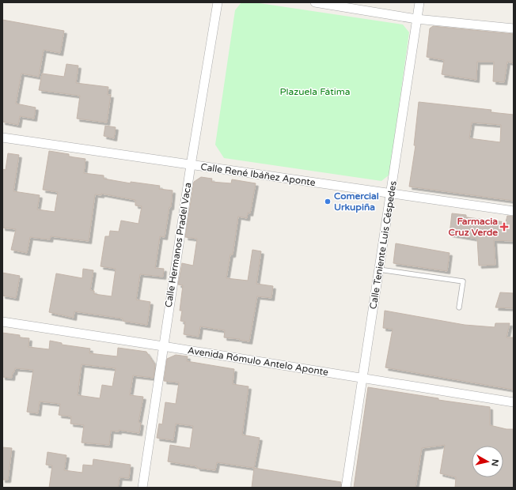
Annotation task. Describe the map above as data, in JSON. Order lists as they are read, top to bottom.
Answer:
{
  "streets": {
    "street": [
      "Calle René Ibáñez Aponte",
      "Calle Hermanos Pradel Vaca",
      "Calle Teniente Luis Céspedes",
      "Avenida Rómulo Antelo Aponte"
    ]
  },
  "crossings": [
    ["Calle René Ibáñez Aponte", "Calle Hermanos Pradel Vaca"],
    ["Calle René Ibáñez Aponte", "Calle Teniente Luis Céspedes"],
    ["Calle Hermanos Pradel Vaca", "Avenida Rómulo Antelo Aponte"],
    ["Calle Teniente Luis Céspedes", "Avenida Rómulo Antelo Aponte"]
  ],
  "parks": ["Plazuela Fátima"],
  "places": {
    "other": ["Comercial Urkupiña"],
    "health": ["Farmacia Cruz Verde"]
  },
  "north": "right"
}
